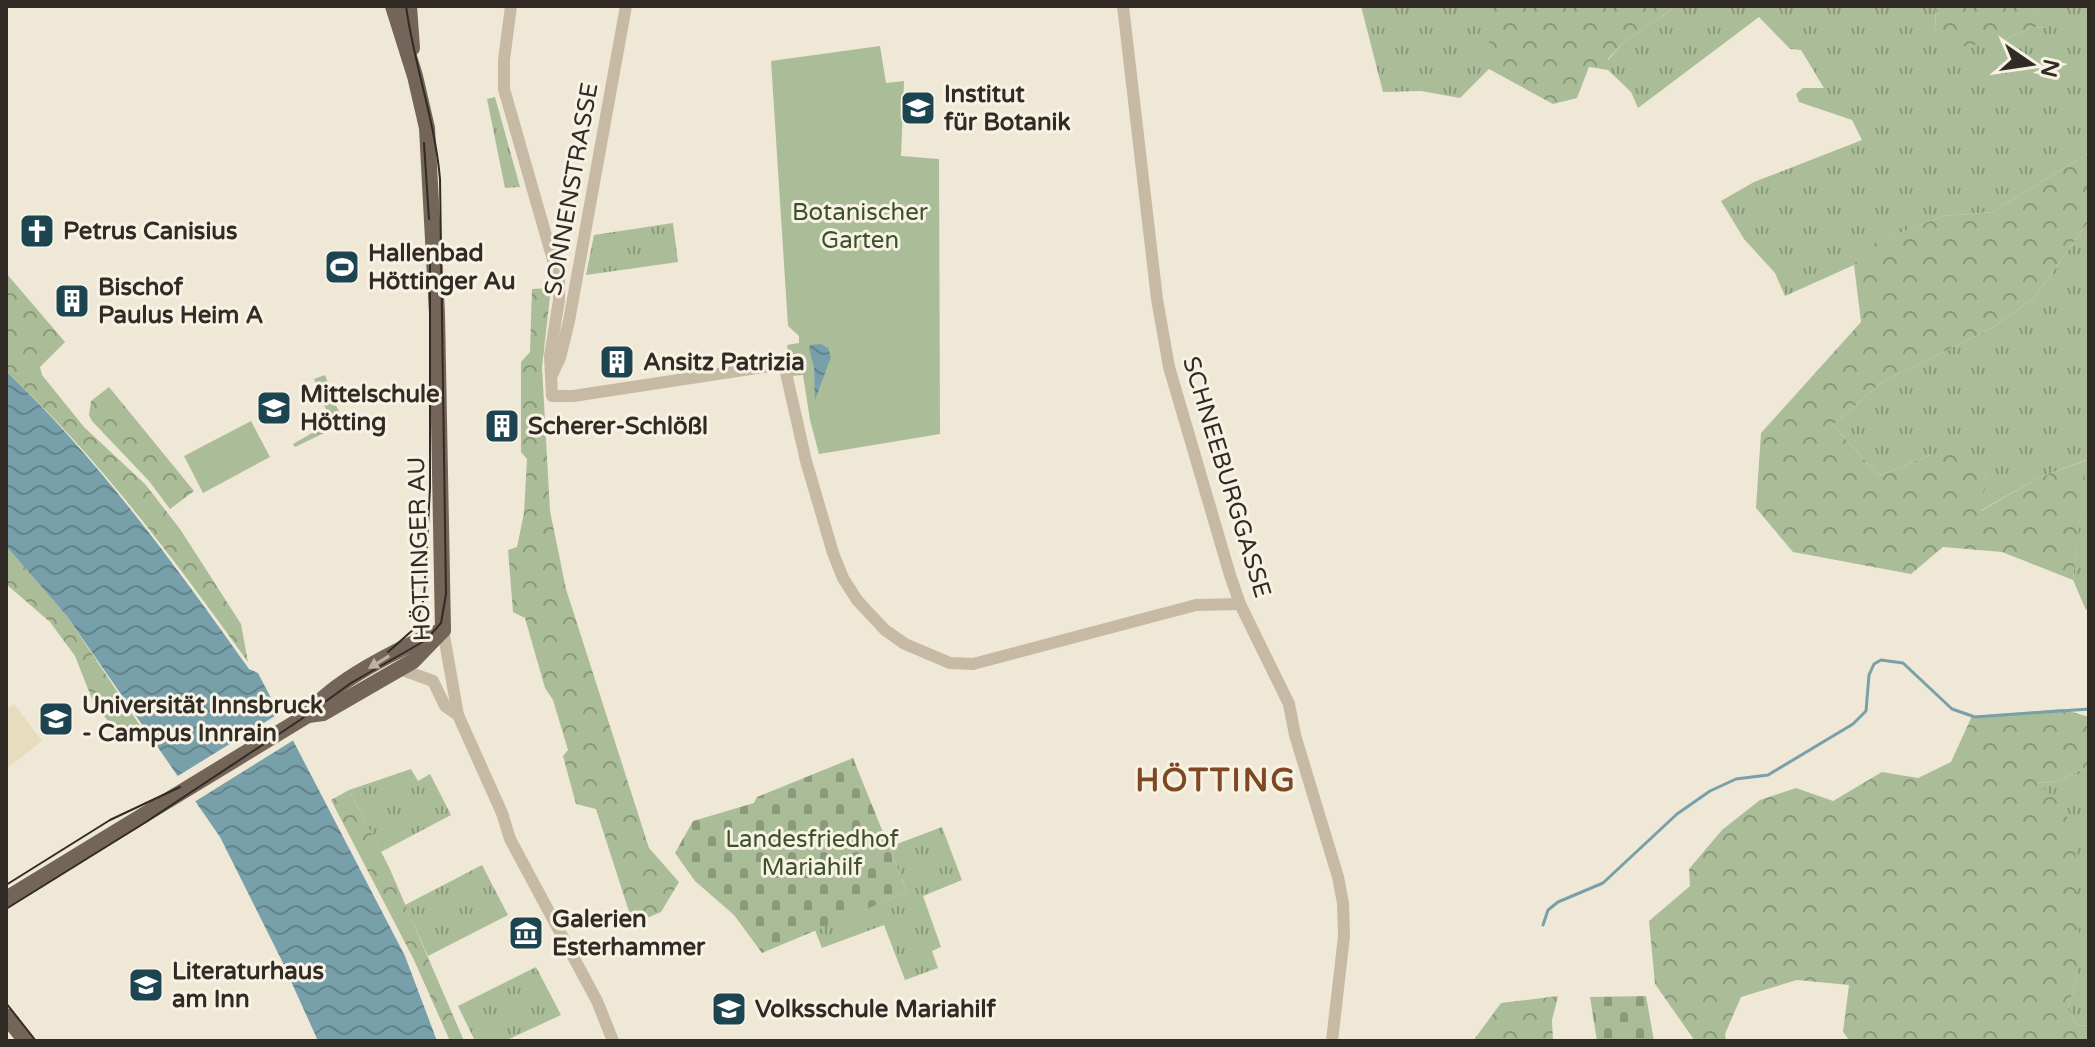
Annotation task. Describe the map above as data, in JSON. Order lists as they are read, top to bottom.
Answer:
{
  "streets": {
    "main road": ["HÖTTINGER AU"],
    "street": ["SONNENSTRASSE", "SCHNEEBURGGASSE"]
  },
  "districts": ["HÖTTING"],
  "parks": ["Botanischer Garten", "Landesfriedhof Mariahilf"],
  "places": {
    "school or university": [
      "Institut für Botanik",
      "Mittelschule Hötting",
      "Universität Innsbruck - Campus Innrain",
      "Literaturhaus am Inn",
      "Volksschule Mariahilf"
    ],
    "church": ["Petrus Canisius"],
    "sports": ["Hallenbad Höttinger Au"],
    "building": ["Bischof Paulus Heim A", "Ansitz Patrizia", "Scherer-Schlößl"],
    "museum": ["Galerien Esterhammer"]
  },
  "north": "right"
}
